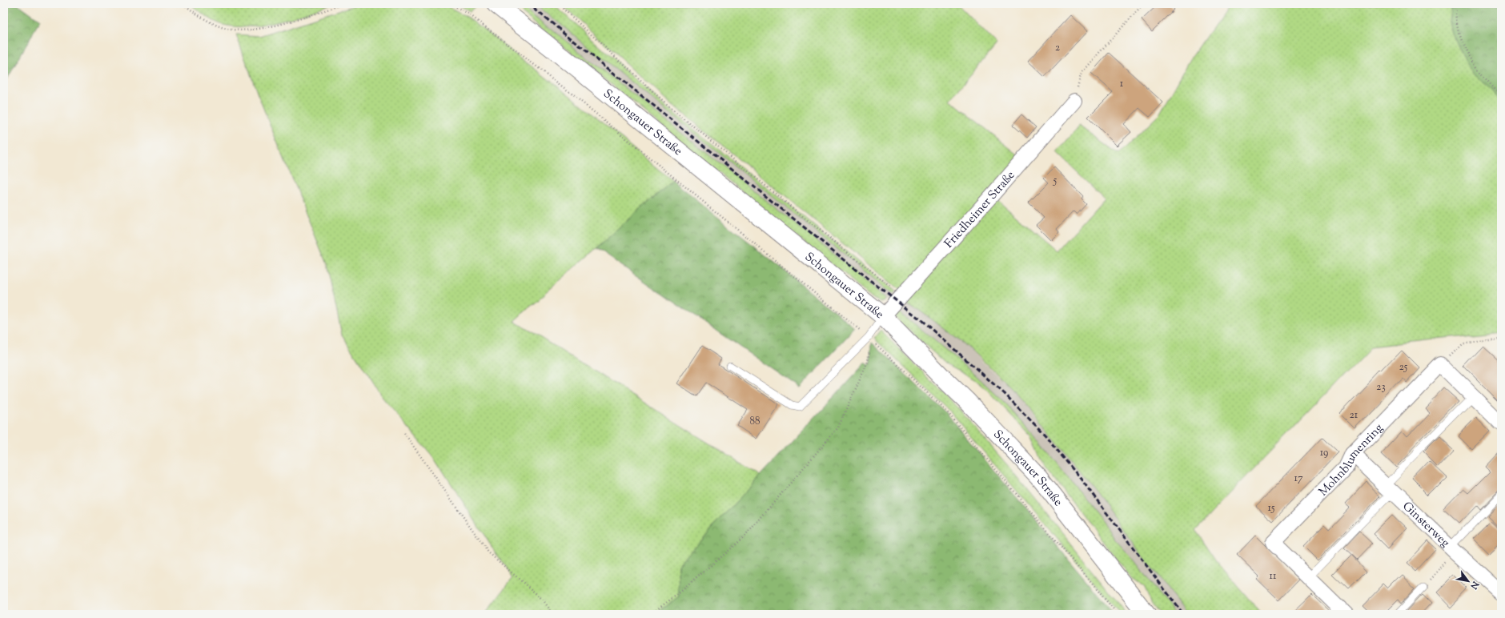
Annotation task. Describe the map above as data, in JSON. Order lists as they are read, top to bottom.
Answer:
{
  "streets": {
    "main road": ["Schongauer Straße"],
    "street": ["Friedheimer Straße", "Mohnblumenring", "Ginsterweg"]
  },
  "crossings": [
    ["Schongauer Straße", "Friedheimer Straße"],
    ["Mohnblumenring", "Ginsterweg"]
  ],
  "house_numbers": [
    "2",
    "1",
    "5",
    "25",
    "23",
    "21",
    "88",
    "19",
    "17",
    "15",
    "11"
  ],
  "north": "bottom right"
}
